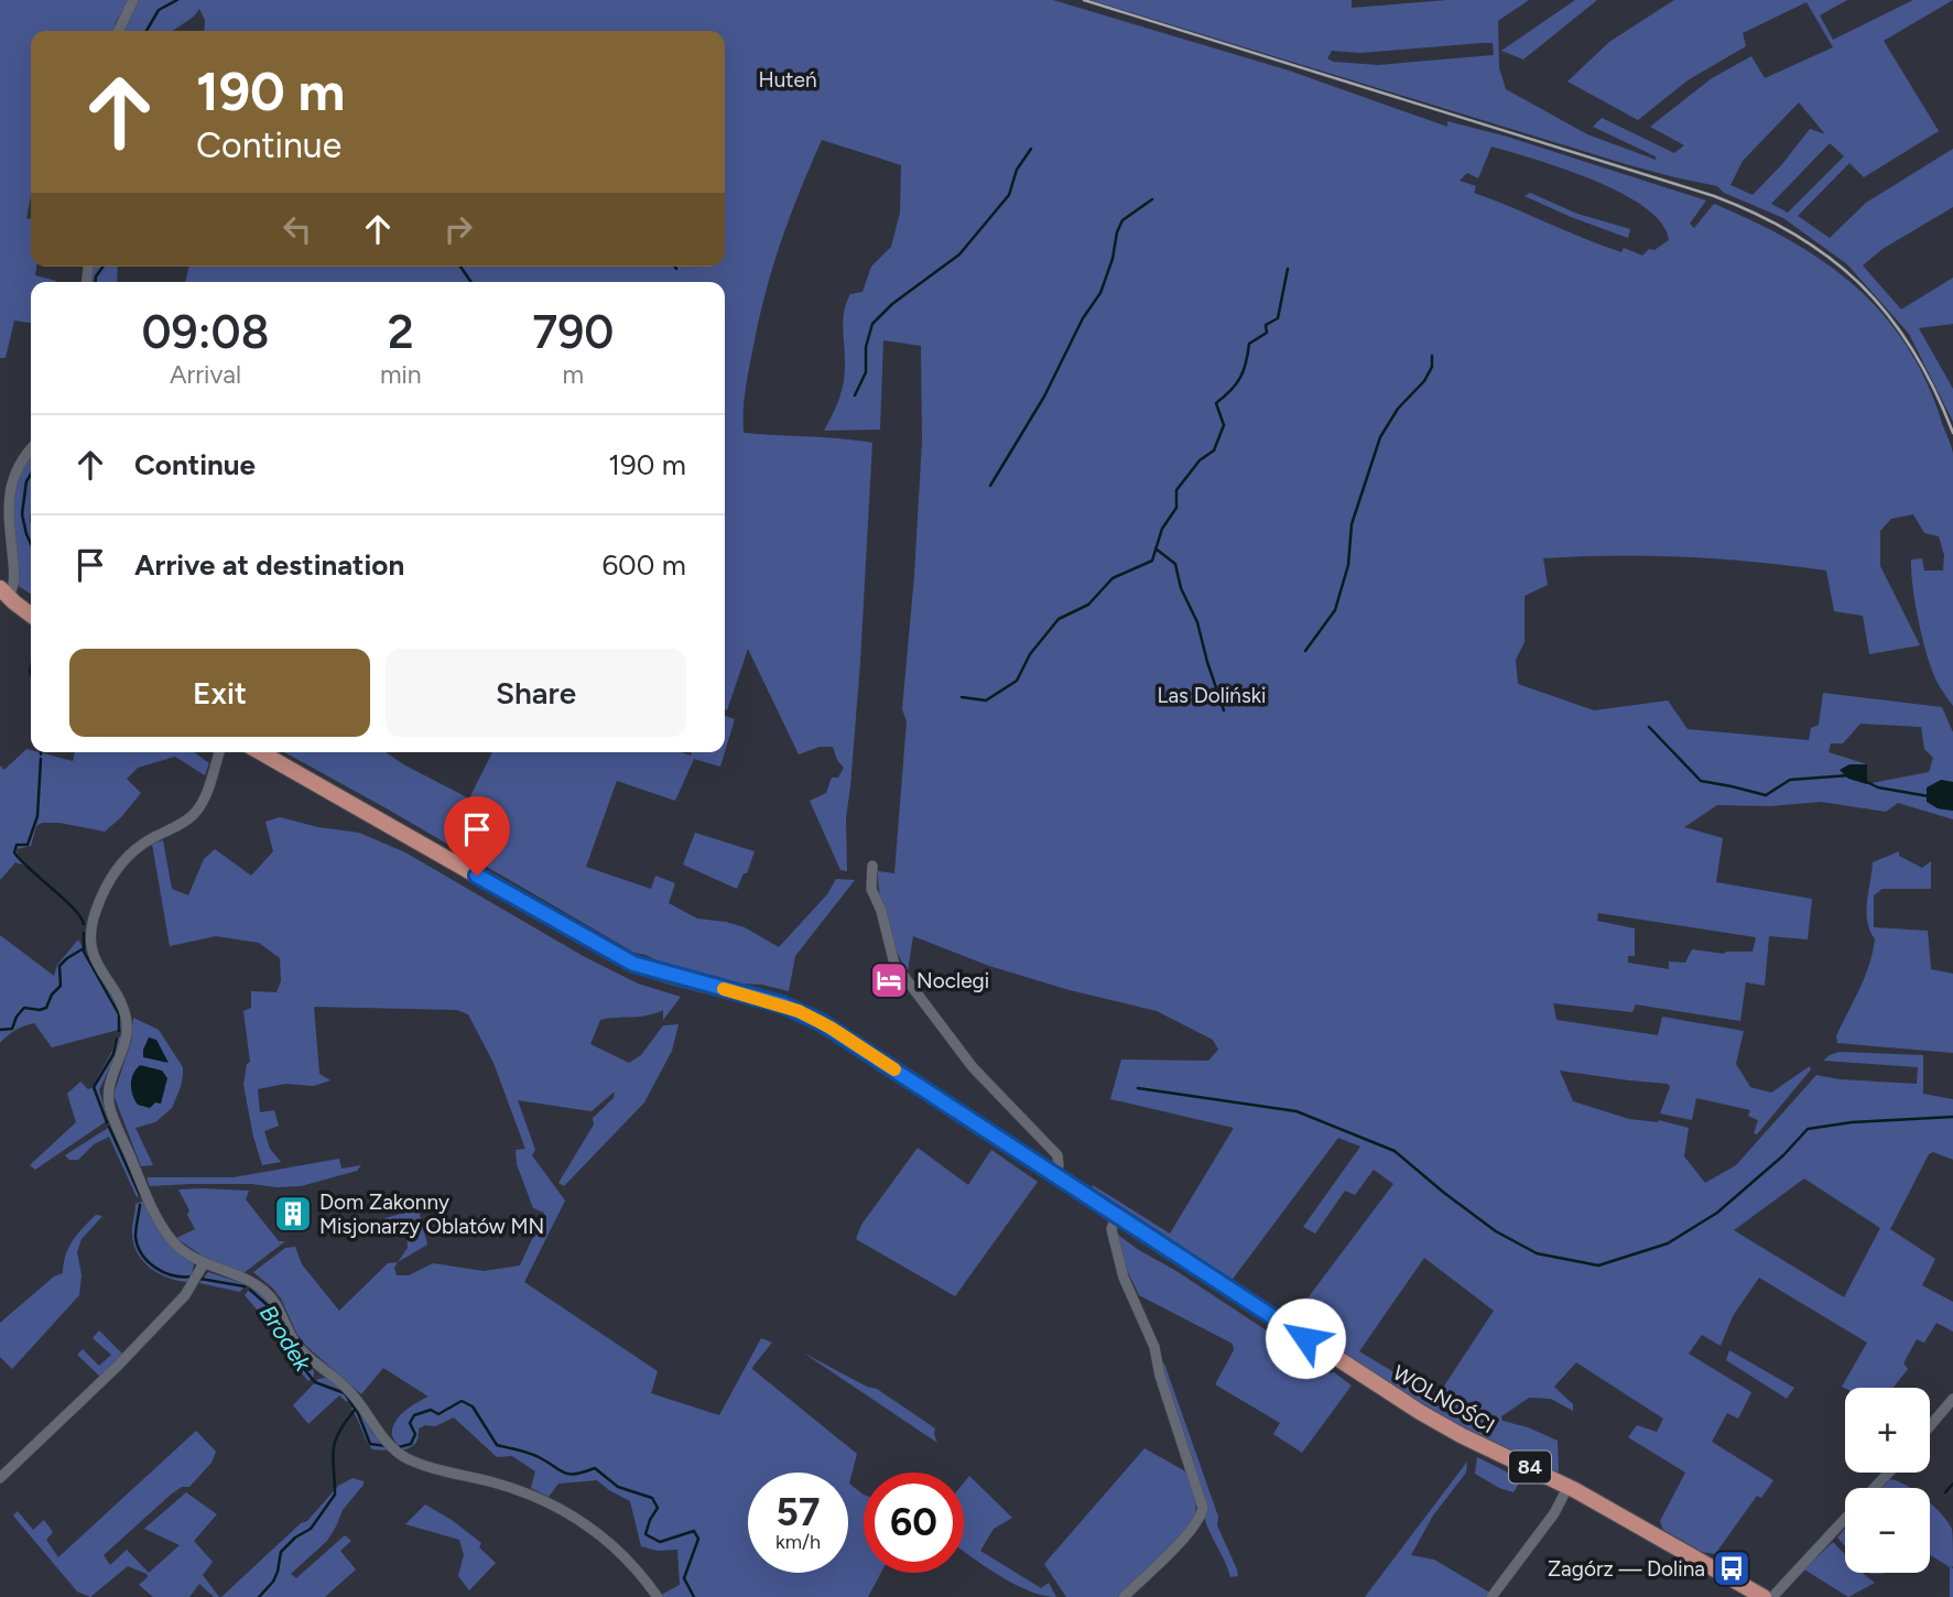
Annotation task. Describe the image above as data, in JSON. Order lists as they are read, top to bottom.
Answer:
{
  "streets": {
    "main road": ["WOLNOŚCI", "84"]
  },
  "crossings": [
    ["WOLNOŚCI", "84"]
  ],
  "water": ["Brodek"],
  "parks": ["Huteń", "Las Doliński"],
  "places": {
    "hotel": ["Noclegi"],
    "building": ["Dom Zakonny Misjonarzy Oblatów MN"],
    "bus stop": ["Zagórz — Dolina"]
  },
  "page": {
    "turn": ["190 m", "Continue"],
    "eta": [
      "09:08",
      "Arrival",
      "2",
      "min",
      "790",
      "m"
    ],
    "list": [
      {
        "name": "Continue",
        "value": "190 m"
      },
      {
        "name": "Arrive at destination",
        "value": "600 m"
      }
    ],
    "buttons": ["Exit", "Share"],
    "map_buttons": ["+", "−"],
    "speed": "57 km/h",
    "limit": "60"
  }
}
